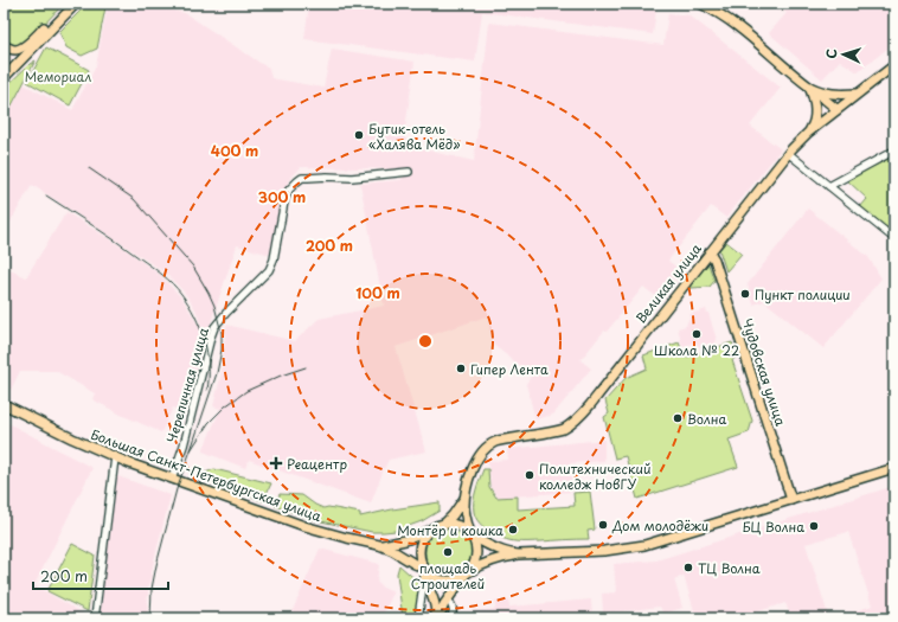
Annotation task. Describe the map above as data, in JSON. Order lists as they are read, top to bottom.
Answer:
{
  "streets": {
    "main road": ["Великая улица", "Чудовская улица", "Большая Санкт-Петербургская улица"],
    "street": ["Черепичная улица"]
  },
  "crossings": [
    ["Великая улица", "Чудовская улица"],
    ["Черепичная улица", "Большая Санкт-Петербургская улица"]
  ],
  "parks": ["Мемориал"],
  "places": {
    "other": [
      "Бутик-отель «Халява Мёд»",
      "Пункт полиции",
      "Школа № 22",
      "Гипер Лента",
      "Волна",
      "Политехнический колледж НовГУ",
      "Дом молодёжи",
      "БЦ Волна",
      "Монтёр и кошка",
      "площадь Строителей",
      "ТЦ Волна"
    ],
    "health": ["Реацентр"]
  },
  "scale_bar": "200 m",
  "north": "left",
  "rings": [
    "400 m",
    "300 m",
    "200 m",
    "100 m"
  ]
}
